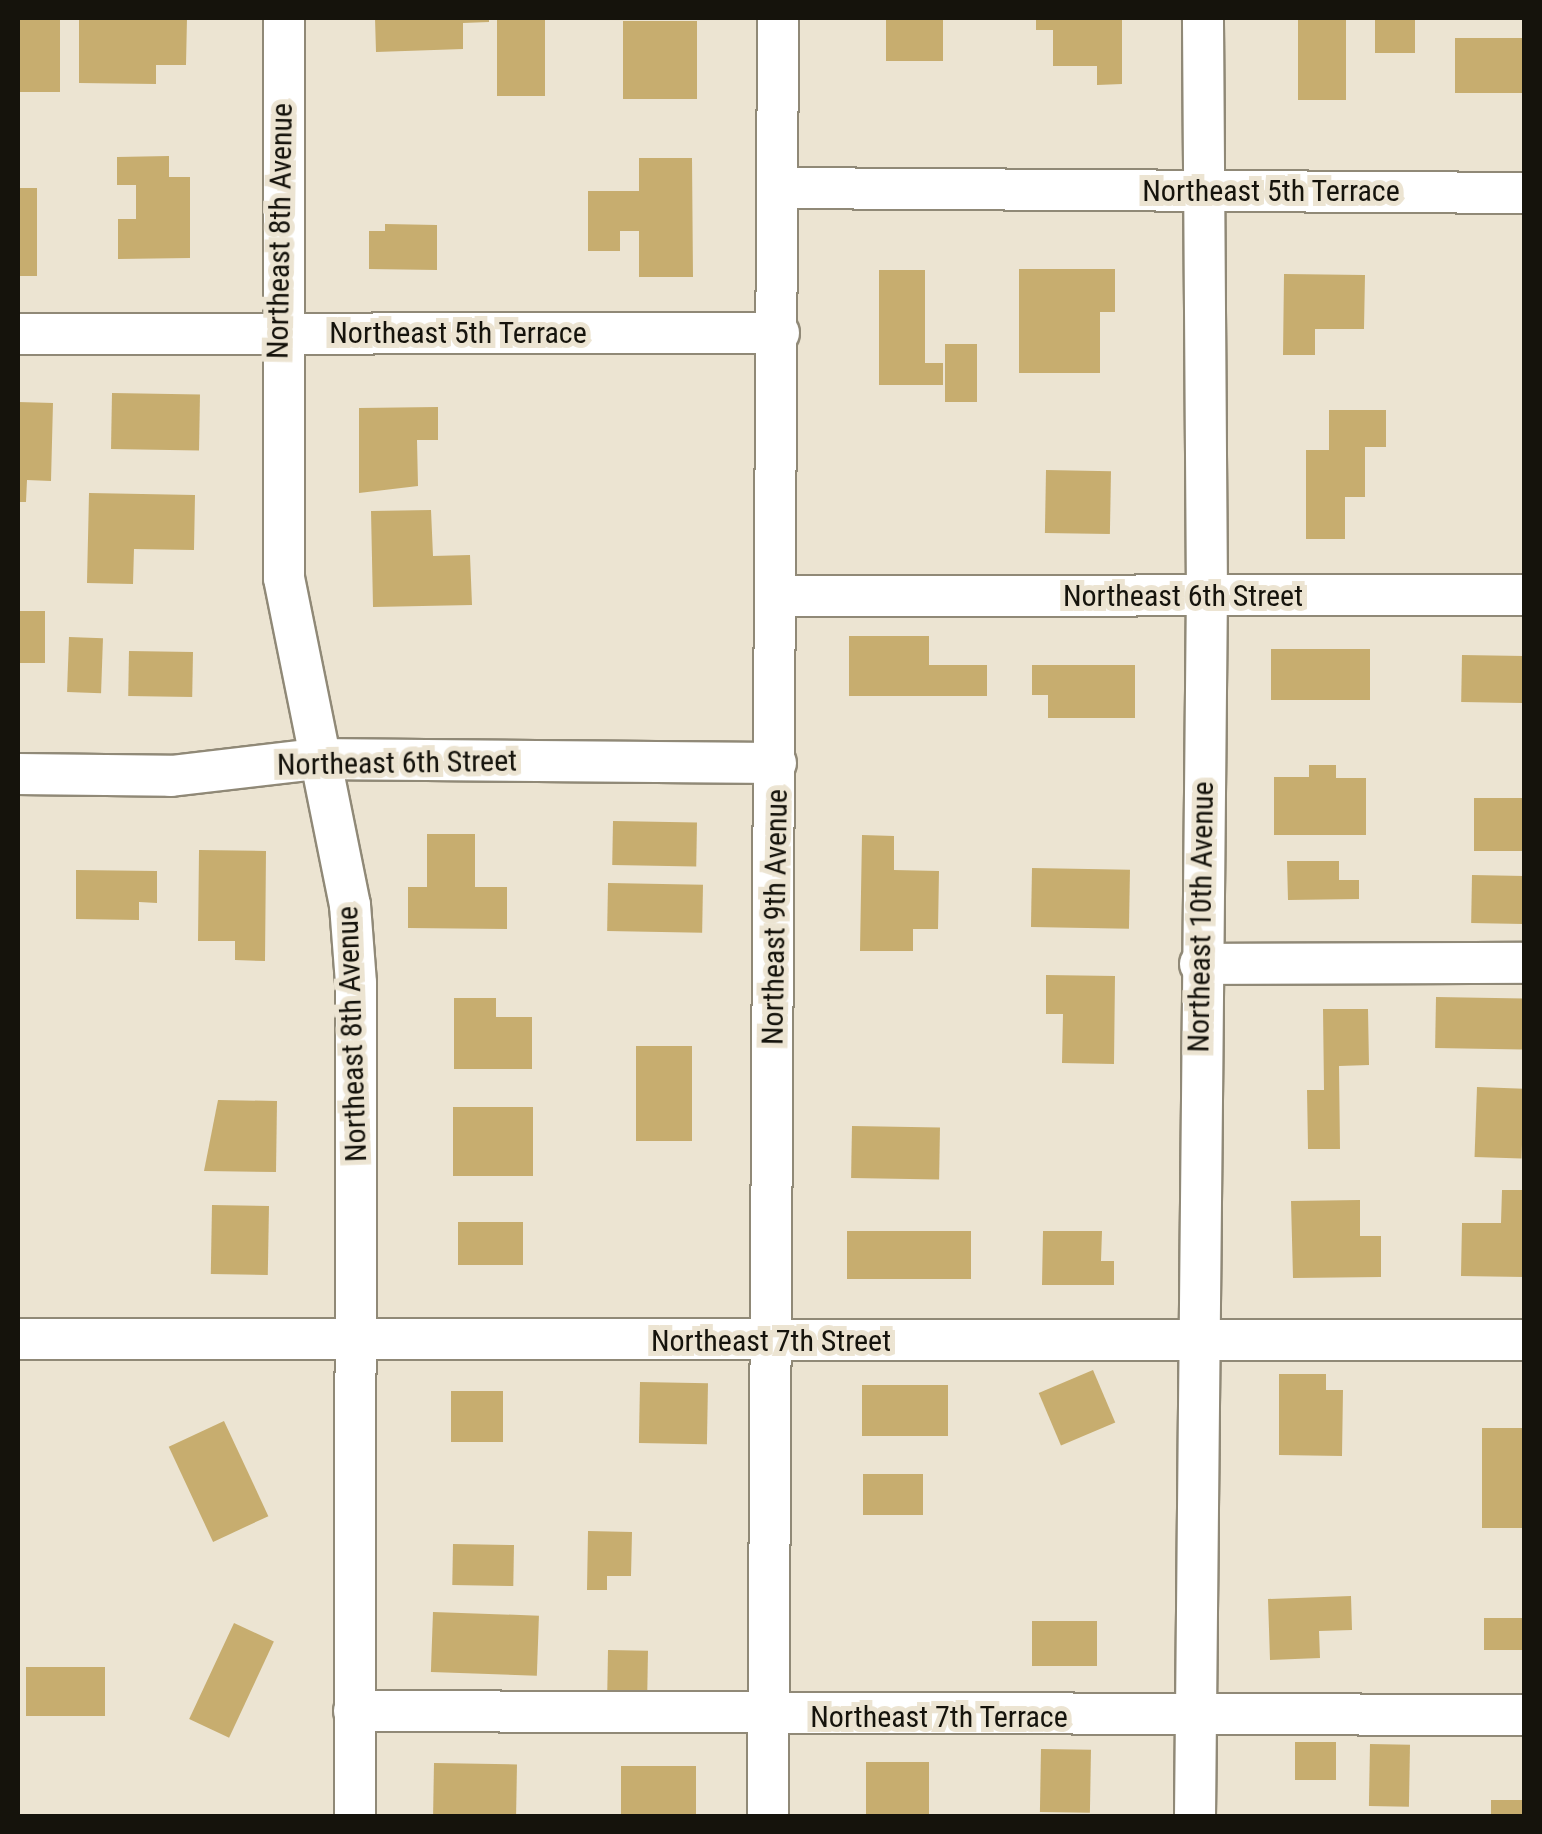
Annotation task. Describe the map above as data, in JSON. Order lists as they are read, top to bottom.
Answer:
{
  "streets": {
    "street": [
      "Northeast 5th Terrace",
      "Northeast 8th Avenue",
      "Northeast 6th Street",
      "Northeast 9th Avenue",
      "Northeast 10th Avenue",
      "Northeast 7th Street",
      "Northeast 7th Terrace"
    ]
  },
  "crossings": [
    ["Northeast 5th Terrace", "Northeast 8th Avenue"],
    ["Northeast 5th Terrace", "Northeast 9th Avenue"],
    ["Northeast 5th Terrace", "Northeast 10th Avenue"],
    ["Northeast 8th Avenue", "Northeast 6th Street"],
    ["Northeast 8th Avenue", "Northeast 7th Street"],
    ["Northeast 8th Avenue", "Northeast 7th Terrace"],
    ["Northeast 6th Street", "Northeast 9th Avenue"],
    ["Northeast 6th Street", "Northeast 10th Avenue"],
    ["Northeast 9th Avenue", "Northeast 7th Street"],
    ["Northeast 9th Avenue", "Northeast 7th Terrace"],
    ["Northeast 10th Avenue", "Northeast 7th Street"],
    ["Northeast 10th Avenue", "Northeast 7th Terrace"]
  ]
}
